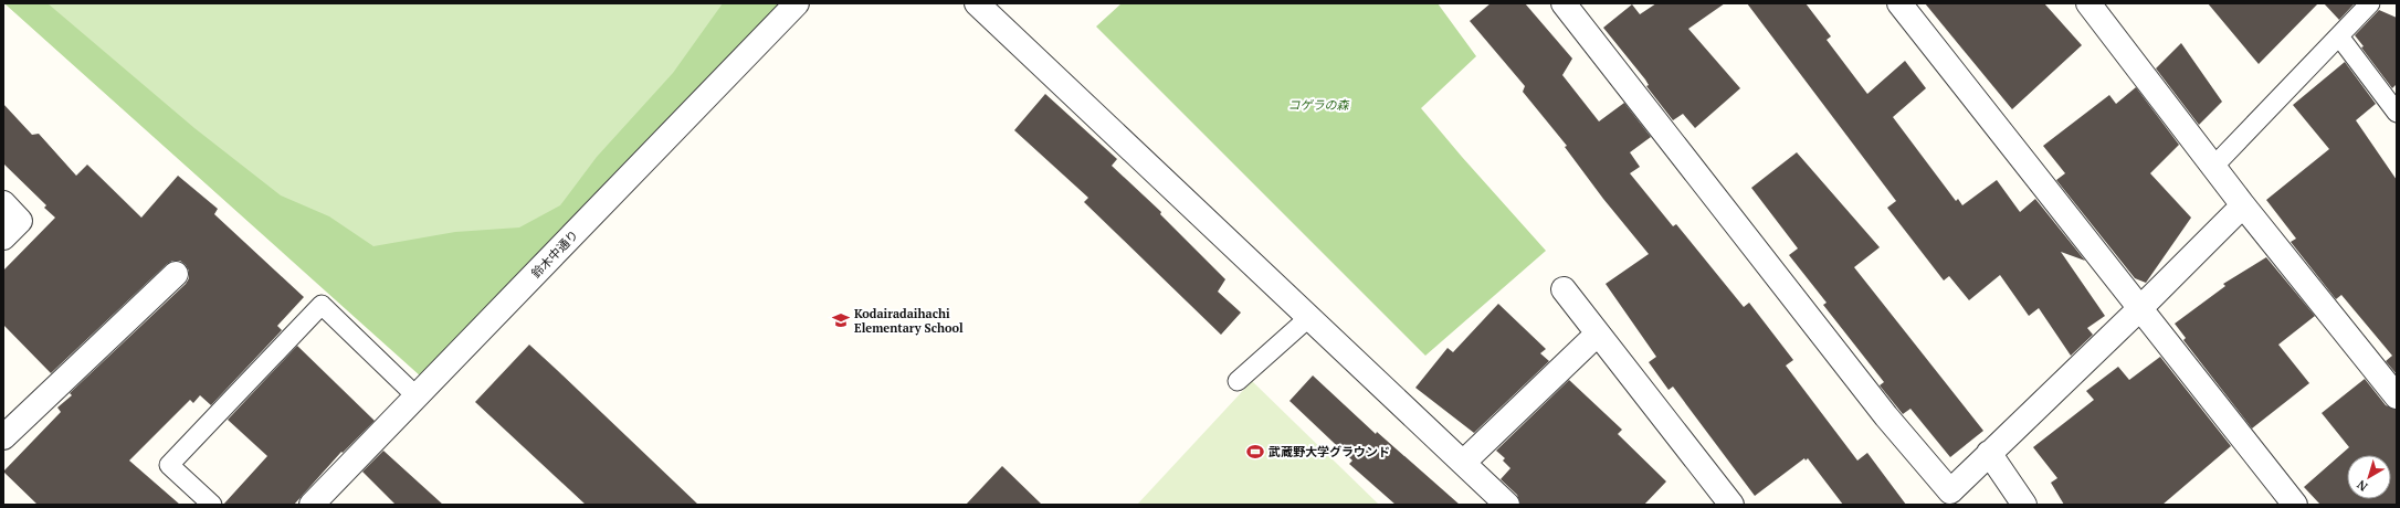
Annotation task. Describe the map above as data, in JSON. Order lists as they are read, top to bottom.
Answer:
{
  "streets": {
    "street": ["鈴木中通り"]
  },
  "parks": ["コゲラの森"],
  "places": {
    "school or university": ["Kodairadaihachi Elementary School"],
    "sports": ["武蔵野大学グラウンド"]
  },
  "north": "bottom left"
}
